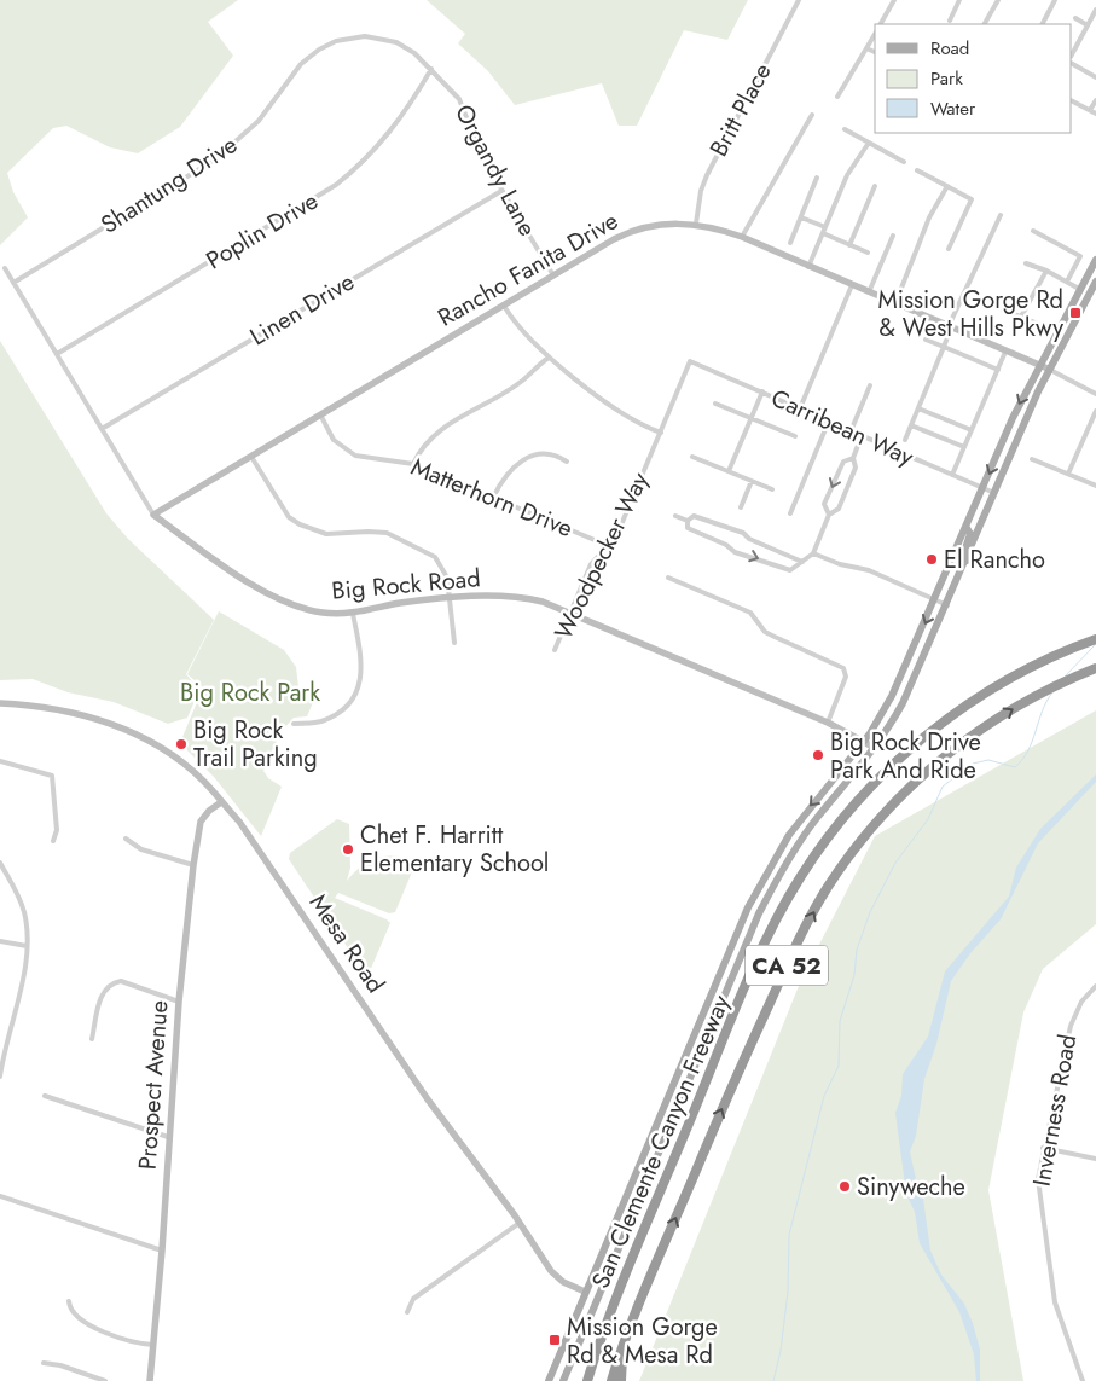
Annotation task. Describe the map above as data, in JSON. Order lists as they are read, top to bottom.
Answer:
{
  "streets": {
    "highway": ["CA 52", "San Clemente Canyon Freeway"],
    "main road": ["Mesa Road"],
    "street": [
      "Britt Place",
      "Organdy Lane",
      "Shantung Drive",
      "Poplin Drive",
      "Rancho Fanita Drive",
      "Linen Drive",
      "Carribean Way",
      "Matterhorn Drive",
      "Woodpecker Way",
      "Big Rock Road",
      "Prospect Avenue",
      "Inverness Road"
    ]
  },
  "crossings": [
    ["Britt Place", "Rancho Fanita Drive"],
    ["Organdy Lane", "Shantung Drive"],
    ["Organdy Lane", "Poplin Drive"],
    ["Organdy Lane", "Rancho Fanita Drive"],
    ["Organdy Lane", "Linen Drive"],
    ["Shantung Drive", "Poplin Drive"],
    ["Shantung Drive", "Big Rock Road"],
    ["Poplin Drive", "Big Rock Road"],
    ["Rancho Fanita Drive", "Matterhorn Drive"],
    ["Rancho Fanita Drive", "Big Rock Road"],
    ["Linen Drive", "Big Rock Road"],
    ["Carribean Way", "Woodpecker Way"],
    ["Matterhorn Drive", "Woodpecker Way"],
    ["Woodpecker Way", "Big Rock Road"],
    ["Mesa Road", "Prospect Avenue"]
  ],
  "parks": ["Big Rock Park"],
  "places": {
    "transit": ["Mission Gorge Rd & West Hills Pkwy", "Mission Gorge Rd & Mesa Rd"],
    "other": [
      "El Rancho",
      "Big Rock Trail Parking",
      "Big Rock Drive Park And Ride",
      "Chet F. Harritt Elementary School",
      "Sinyweche"
    ]
  },
  "legend": ["Road", "Park", "Water"]
}
